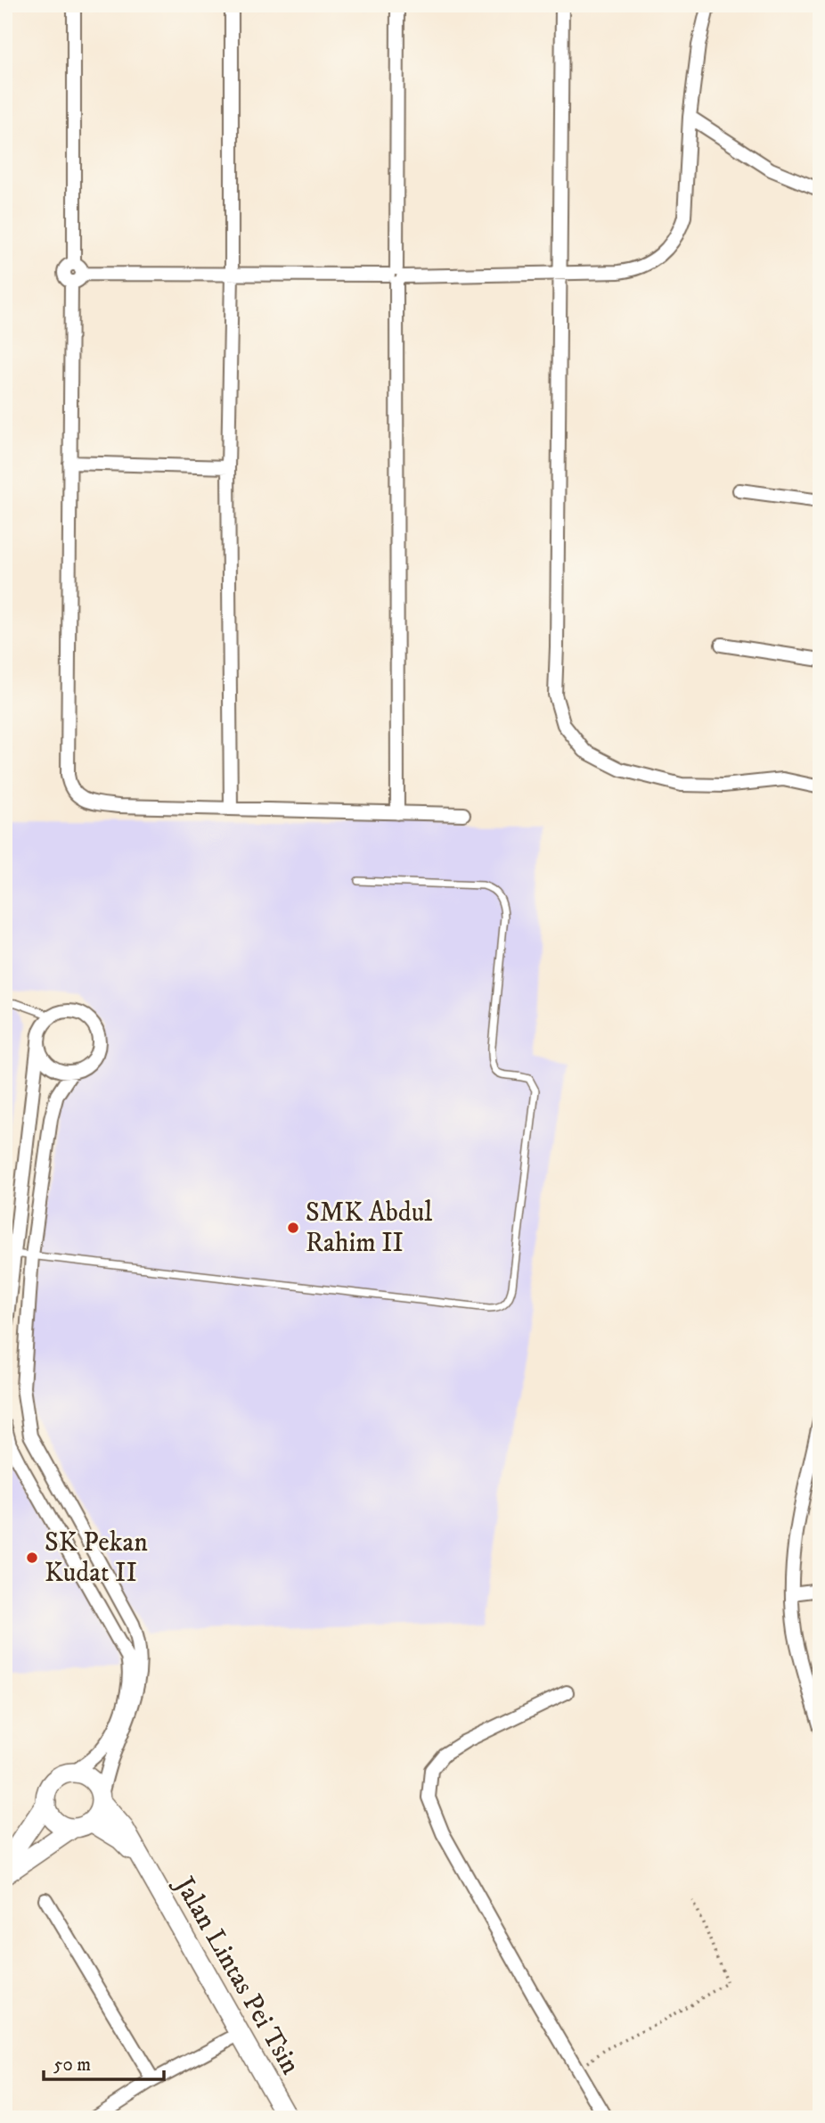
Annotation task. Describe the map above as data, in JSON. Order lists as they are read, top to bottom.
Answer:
{
  "streets": {
    "street": ["Jalan Lintas Pei Tsin"]
  },
  "places": ["SMK Abdul Rahim II", "SK Pekan Kudat II"],
  "scale_bar": "50 m"
}
